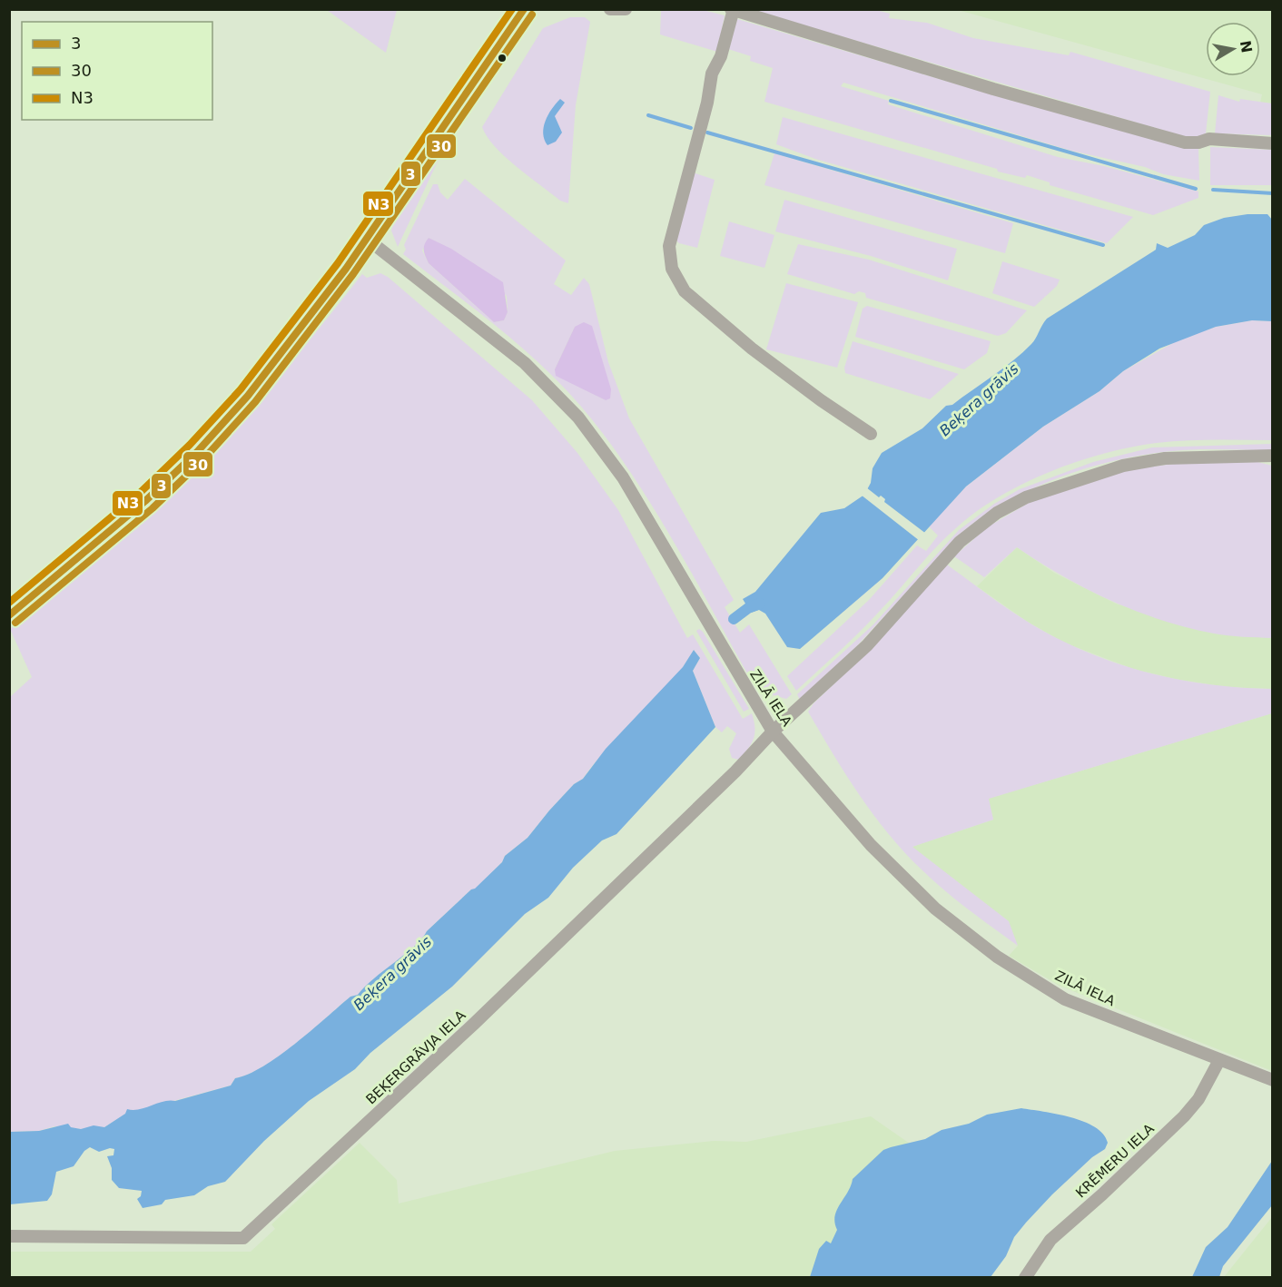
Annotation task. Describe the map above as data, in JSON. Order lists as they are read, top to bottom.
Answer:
{
  "streets": {
    "street": ["ZILĀ IELA", "BEĶERGRĀVJA IELA", "KRĒMERU IELA"]
  },
  "crossings": [
    ["ZILĀ IELA", "BEĶERGRĀVJA IELA"],
    ["ZILĀ IELA", "KRĒMERU IELA"]
  ],
  "water": ["Beķera grāvis"],
  "lines": ["transit line 3", "transit line N3", "transit line 30"],
  "legend": ["3", "30", "N3"],
  "north": "right"
}
